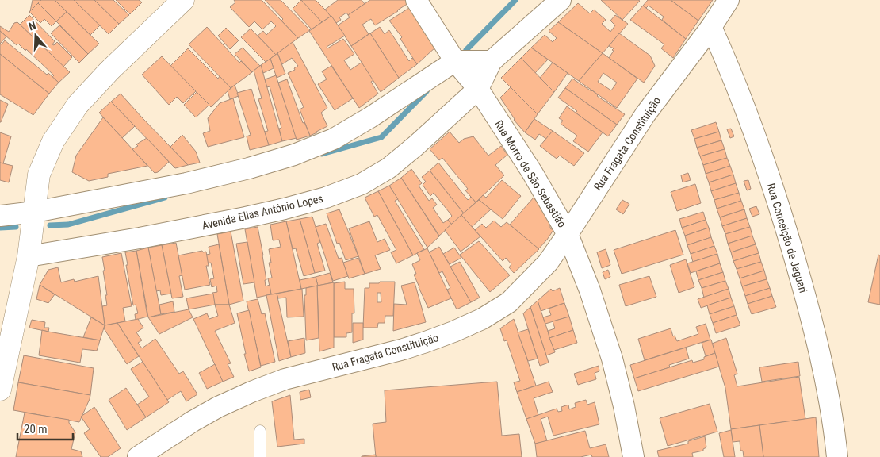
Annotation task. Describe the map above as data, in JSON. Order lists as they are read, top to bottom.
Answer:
{
  "streets": {
    "street": [
      "Rua Fragata Constituição",
      "Rua Morro de São Sebastião",
      "Avenida Elias Antônio Lopes",
      "Rua Conceição de Jaguari"
    ]
  },
  "crossings": [
    ["Rua Fragata Constituição", "Rua Morro de São Sebastião"],
    ["Rua Fragata Constituição", "Rua Conceição de Jaguari"],
    ["Rua Morro de São Sebastião", "Avenida Elias Antônio Lopes"]
  ],
  "scale_bar": "20 m",
  "north": "top"
}
